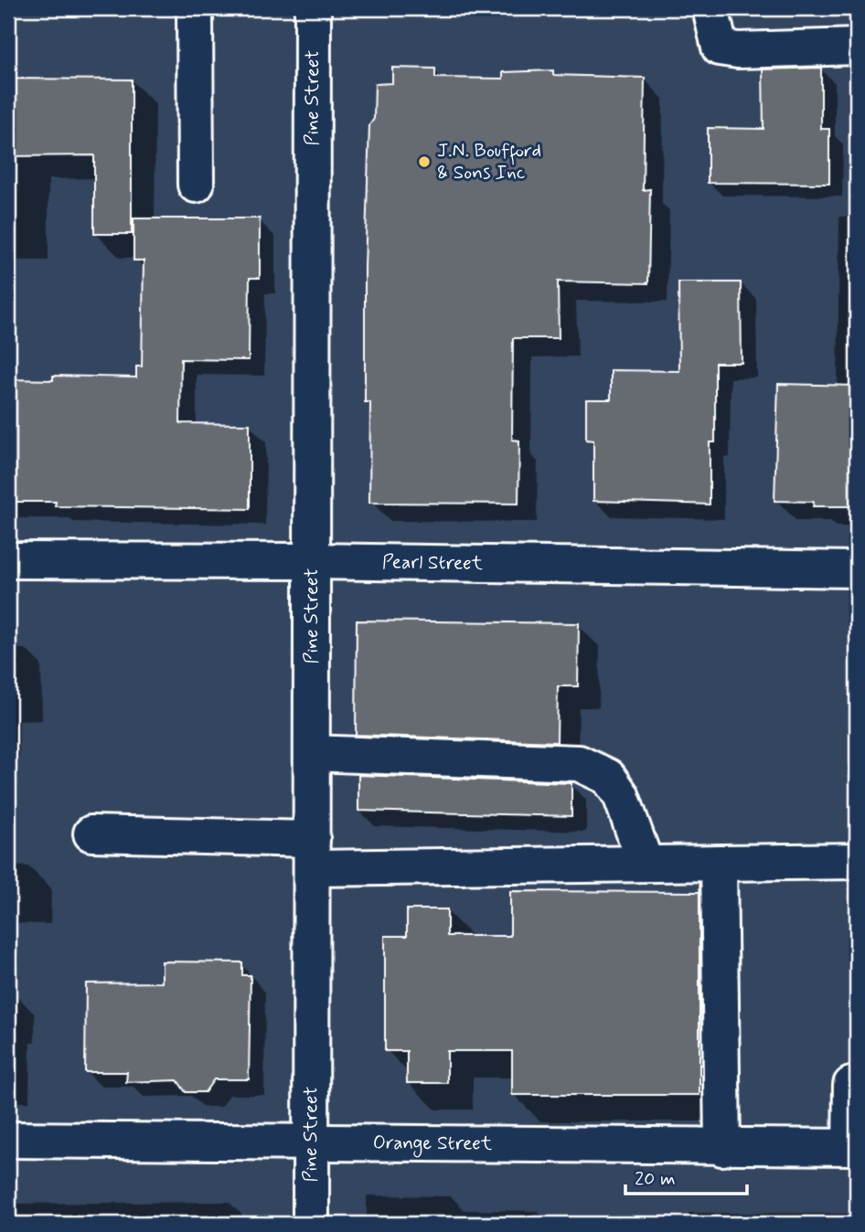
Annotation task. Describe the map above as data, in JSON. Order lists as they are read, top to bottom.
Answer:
{
  "streets": {
    "street": ["Pine Street", "Pearl Street", "Orange Street"]
  },
  "crossings": [
    ["Pine Street", "Pearl Street"],
    ["Pine Street", "Orange Street"]
  ],
  "places": ["J.N. Boufford & Sons Inc"],
  "scale_bar": "20 m"
}
